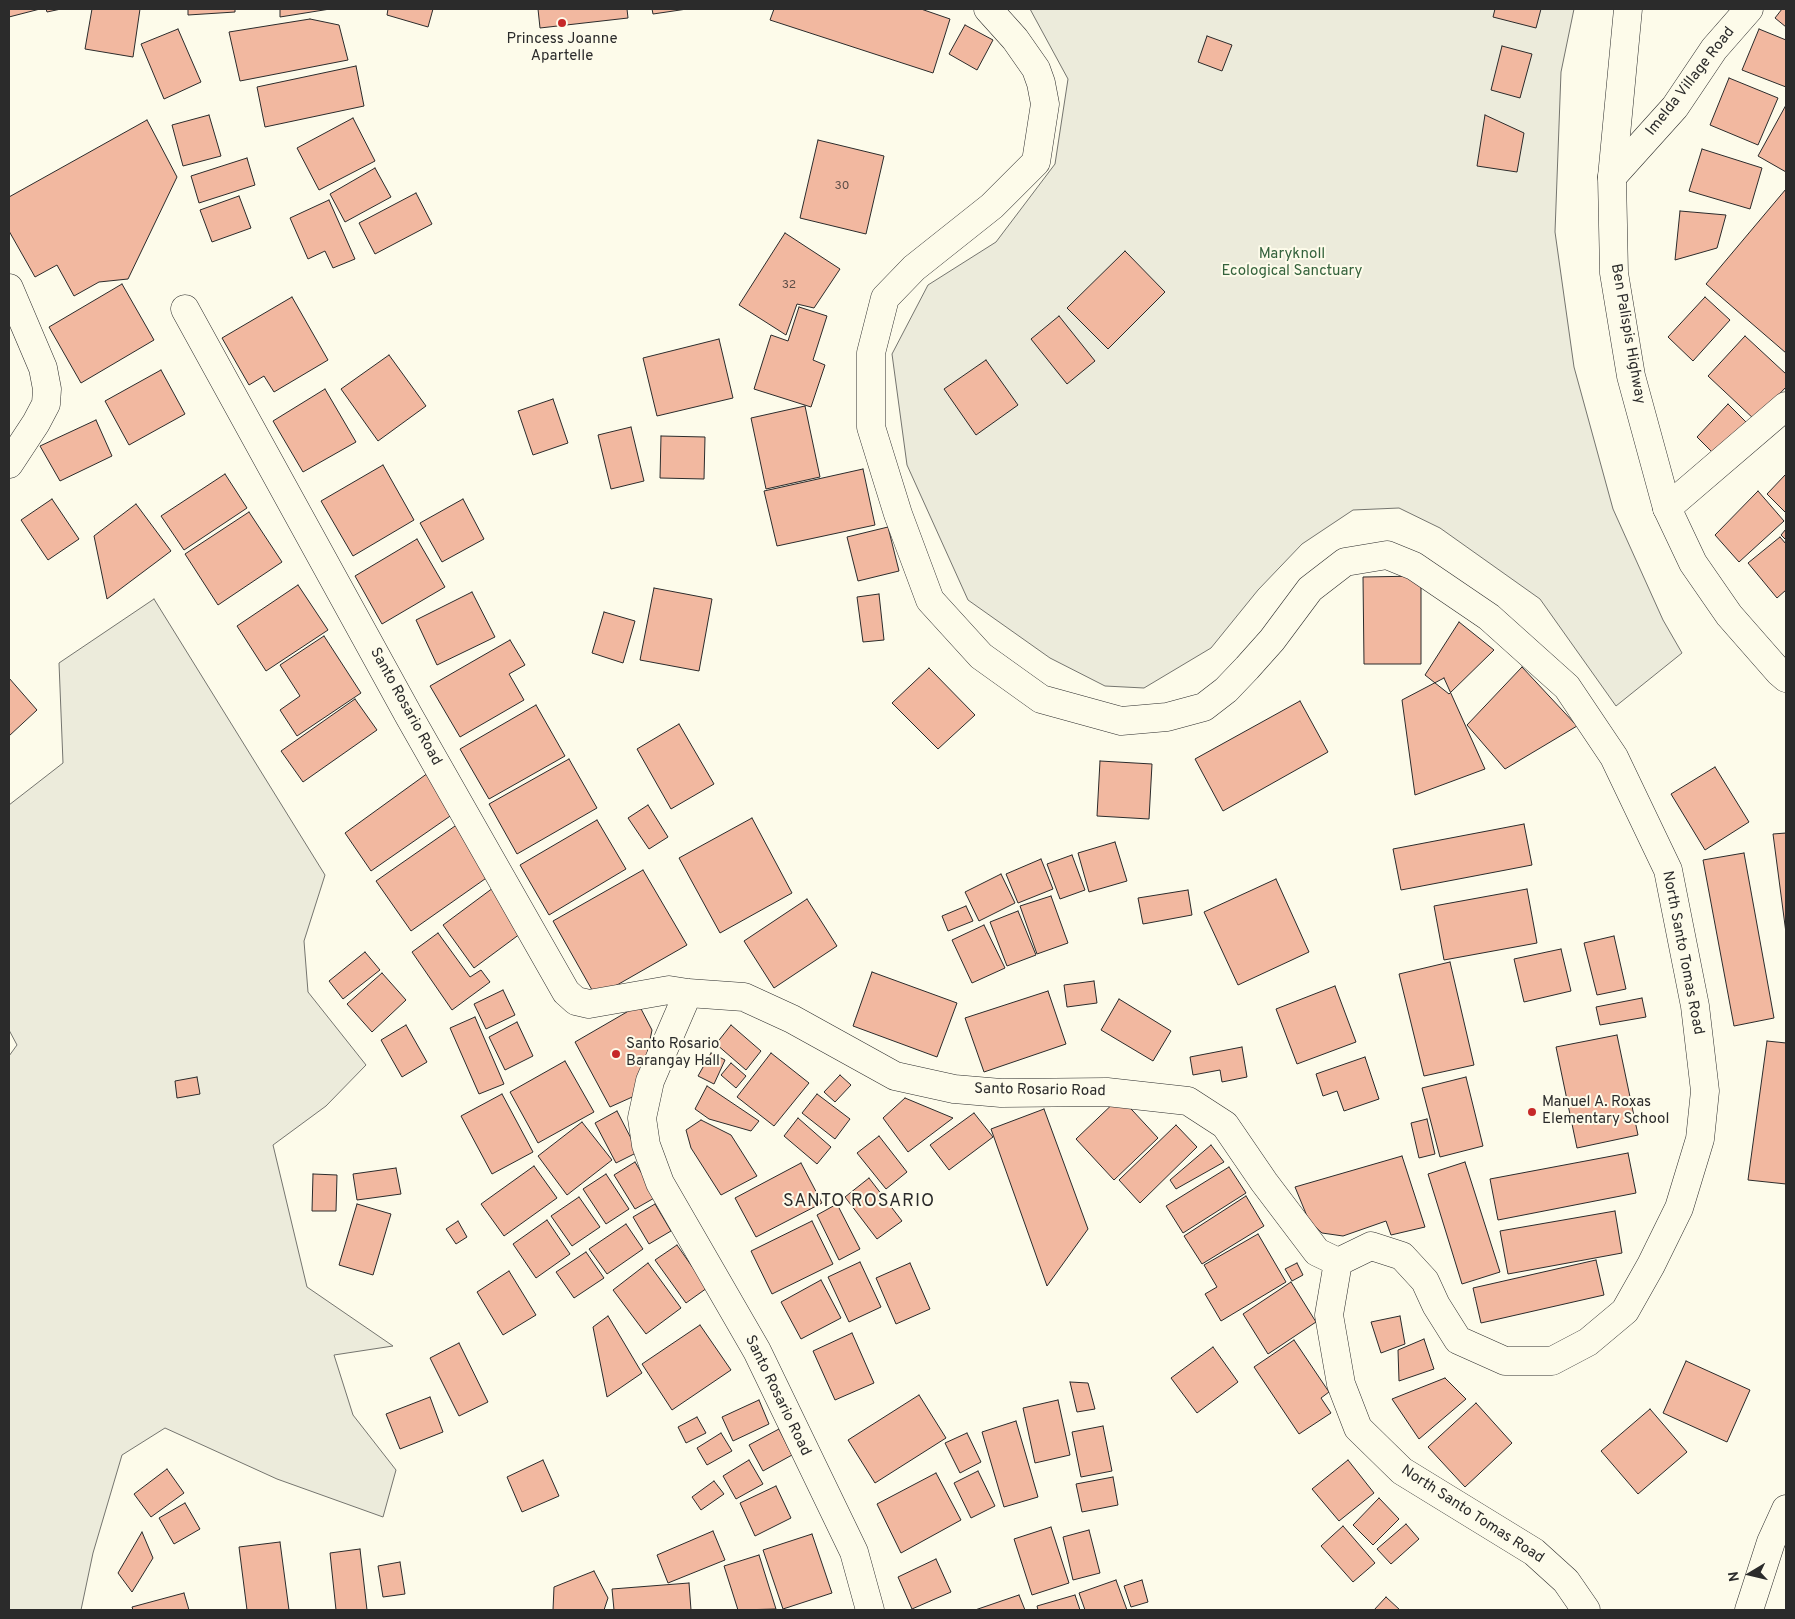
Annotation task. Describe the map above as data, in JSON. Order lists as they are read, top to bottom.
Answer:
{
  "streets": {
    "street": [
      "Imelda Village Road",
      "Ben Palispis Highway",
      "Santo Rosario Road",
      "North Santo Tomas Road"
    ]
  },
  "crossings": [
    ["Imelda Village Road", "Ben Palispis Highway"],
    ["Santo Rosario Road", "North Santo Tomas Road"]
  ],
  "districts": ["SANTO ROSARIO"],
  "parks": ["Maryknoll Ecological Sanctuary"],
  "places": ["Princess Joanne Apartelle", "Santo Rosario Barangay Hall", "Manuel A. Roxas Elementary School"],
  "house_numbers": ["30", "32"],
  "north": "left"
}
